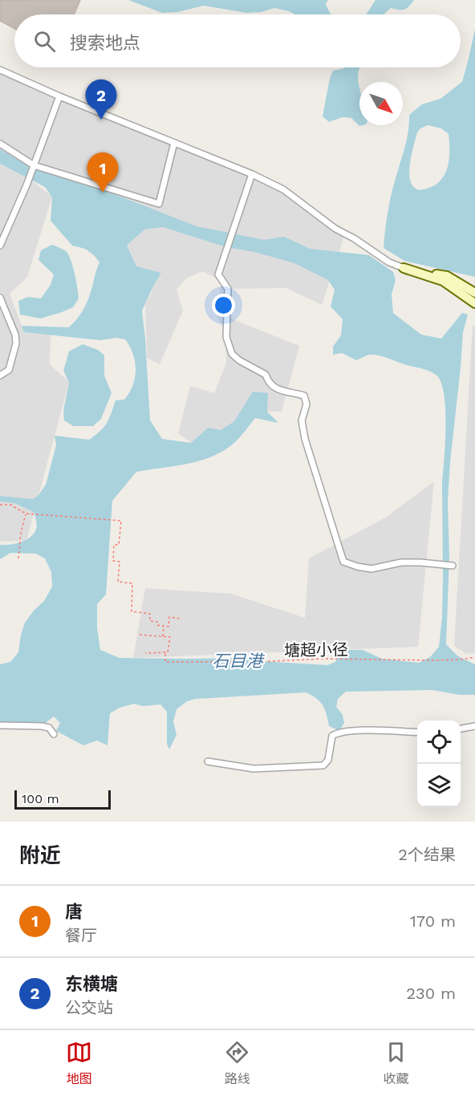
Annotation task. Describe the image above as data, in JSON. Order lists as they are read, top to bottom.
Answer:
{
  "streets": {
    "path": ["塘超小径"]
  },
  "water": ["石目港"],
  "scale_bar": "100 m",
  "north": "bottom right",
  "page": {
    "search": "搜索地点",
    "pins": ["2", "1"],
    "scale": "100 m",
    "heading": ["附近", "2个结果"],
    "list": [
      {
        "mark": "1",
        "name": "唐",
        "note": "餐厅",
        "value": "170 m"
      },
      {
        "mark": "2",
        "name": "东横塘",
        "note": "公交站",
        "value": "230 m"
      }
    ],
    "nav": ["地图", "路线", "收藏"]
  }
}
